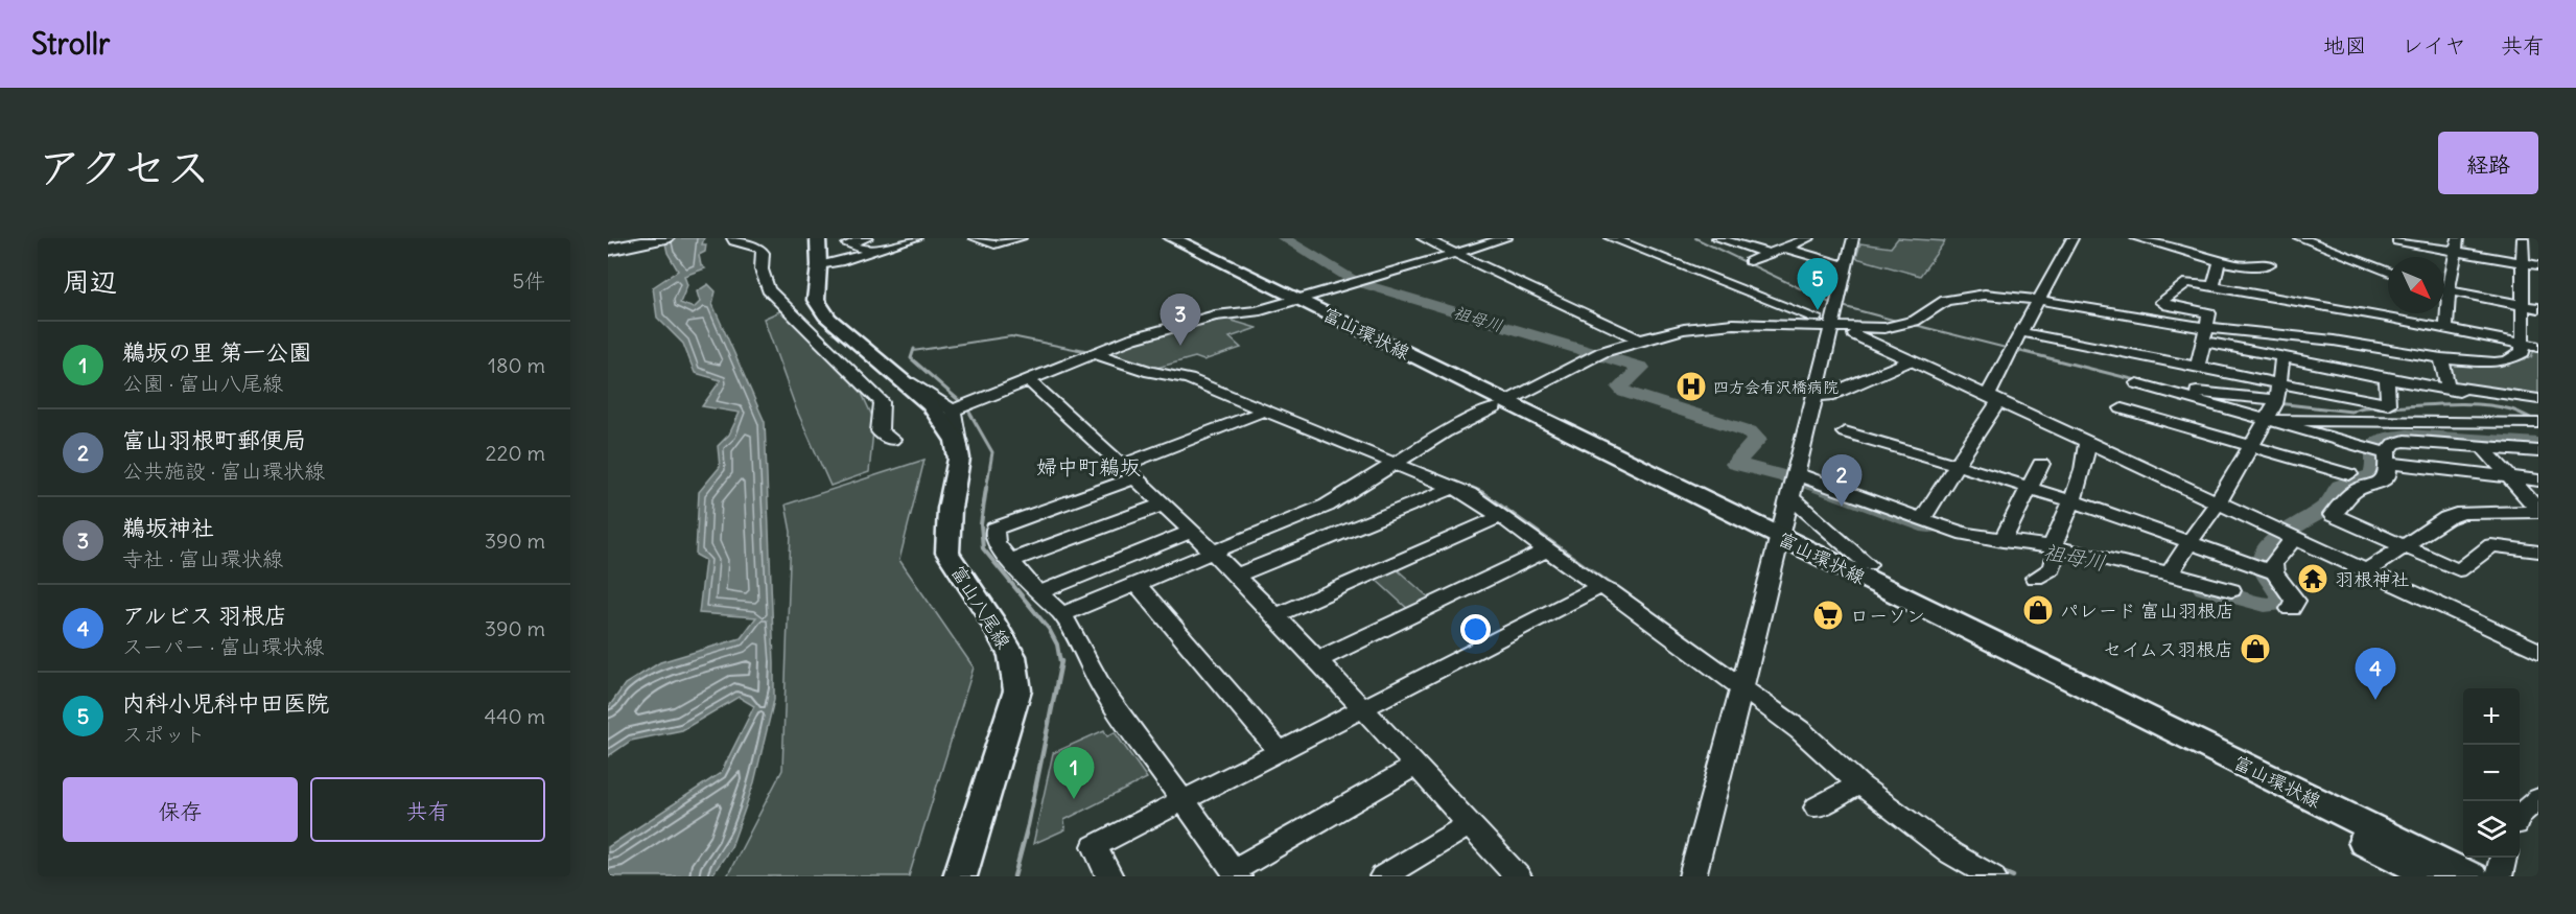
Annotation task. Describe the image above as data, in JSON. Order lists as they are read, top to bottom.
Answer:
{
  "streets": {
    "main road": ["富山環状線", "富山八尾線"]
  },
  "districts": ["婦中町鵜坂"],
  "water": ["祖母川"],
  "places": {
    "hospital": ["四方会有沢橋病院"],
    "temple": ["羽根神社"],
    "shop": ["パレード 富山羽根店", "セイムス羽根店"],
    "supermarket": ["ローソン"]
  },
  "north": "bottom right",
  "page": {
    "header": "Strollr",
    "nav": ["地図", "レイヤ", "共有"],
    "title": "アクセス",
    "buttons": [
      "経路",
      ["保存", "共有"]
    ],
    "heading": ["周辺", "5件"],
    "pins": [
      "5",
      "3",
      "2",
      "4",
      "1"
    ],
    "list": [
      {
        "mark": "1",
        "name": "鵜坂の里 第一公園",
        "note": "公園 · 富山八尾線",
        "value": "180 m"
      },
      {
        "mark": "2",
        "name": "富山羽根町郵便局",
        "note": "公共施設 · 富山環状線",
        "value": "220 m"
      },
      {
        "mark": "3",
        "name": "鵜坂神社",
        "note": "寺社 · 富山環状線",
        "value": "390 m"
      },
      {
        "mark": "4",
        "name": "アルビス 羽根店",
        "note": "スーパー · 富山環状線",
        "value": "390 m"
      },
      {
        "mark": "5",
        "name": "内科小児科中田医院",
        "note": "スポット",
        "value": "440 m"
      }
    ],
    "map_buttons": ["+", "−"]
  }
}
